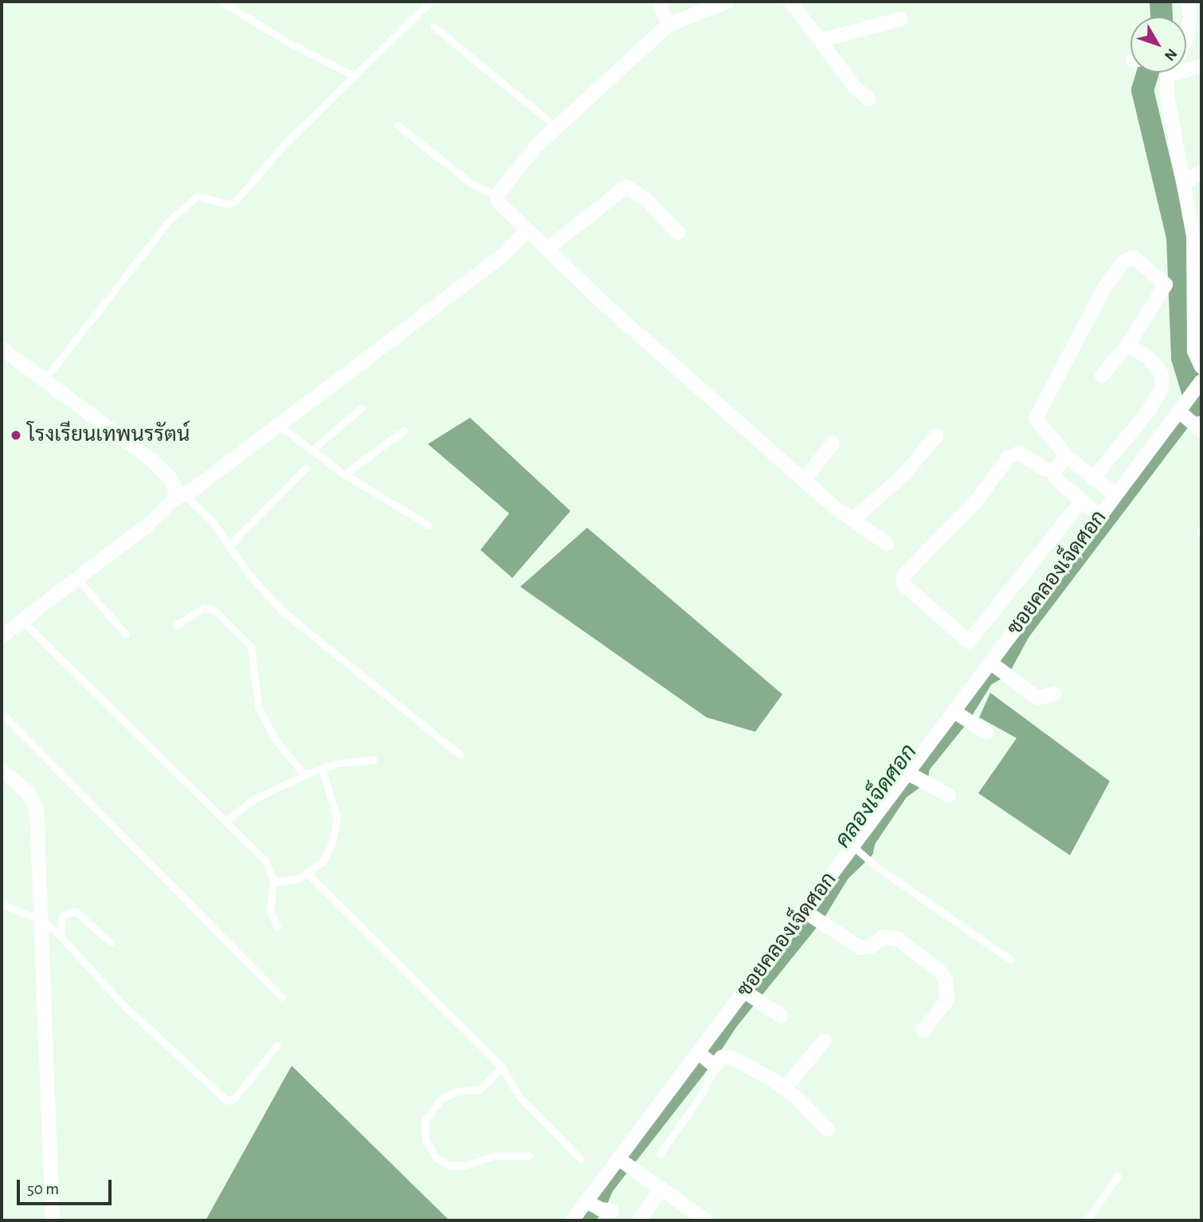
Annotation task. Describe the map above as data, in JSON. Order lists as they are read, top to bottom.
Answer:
{
  "streets": {
    "street": ["ซอยคลองเจ็ดศอก"]
  },
  "water": ["คลองเจ็ดศอก"],
  "places": ["โรงเรียนเทพนรรัตน์"],
  "scale_bar": "50 m",
  "north": "bottom right"
}
